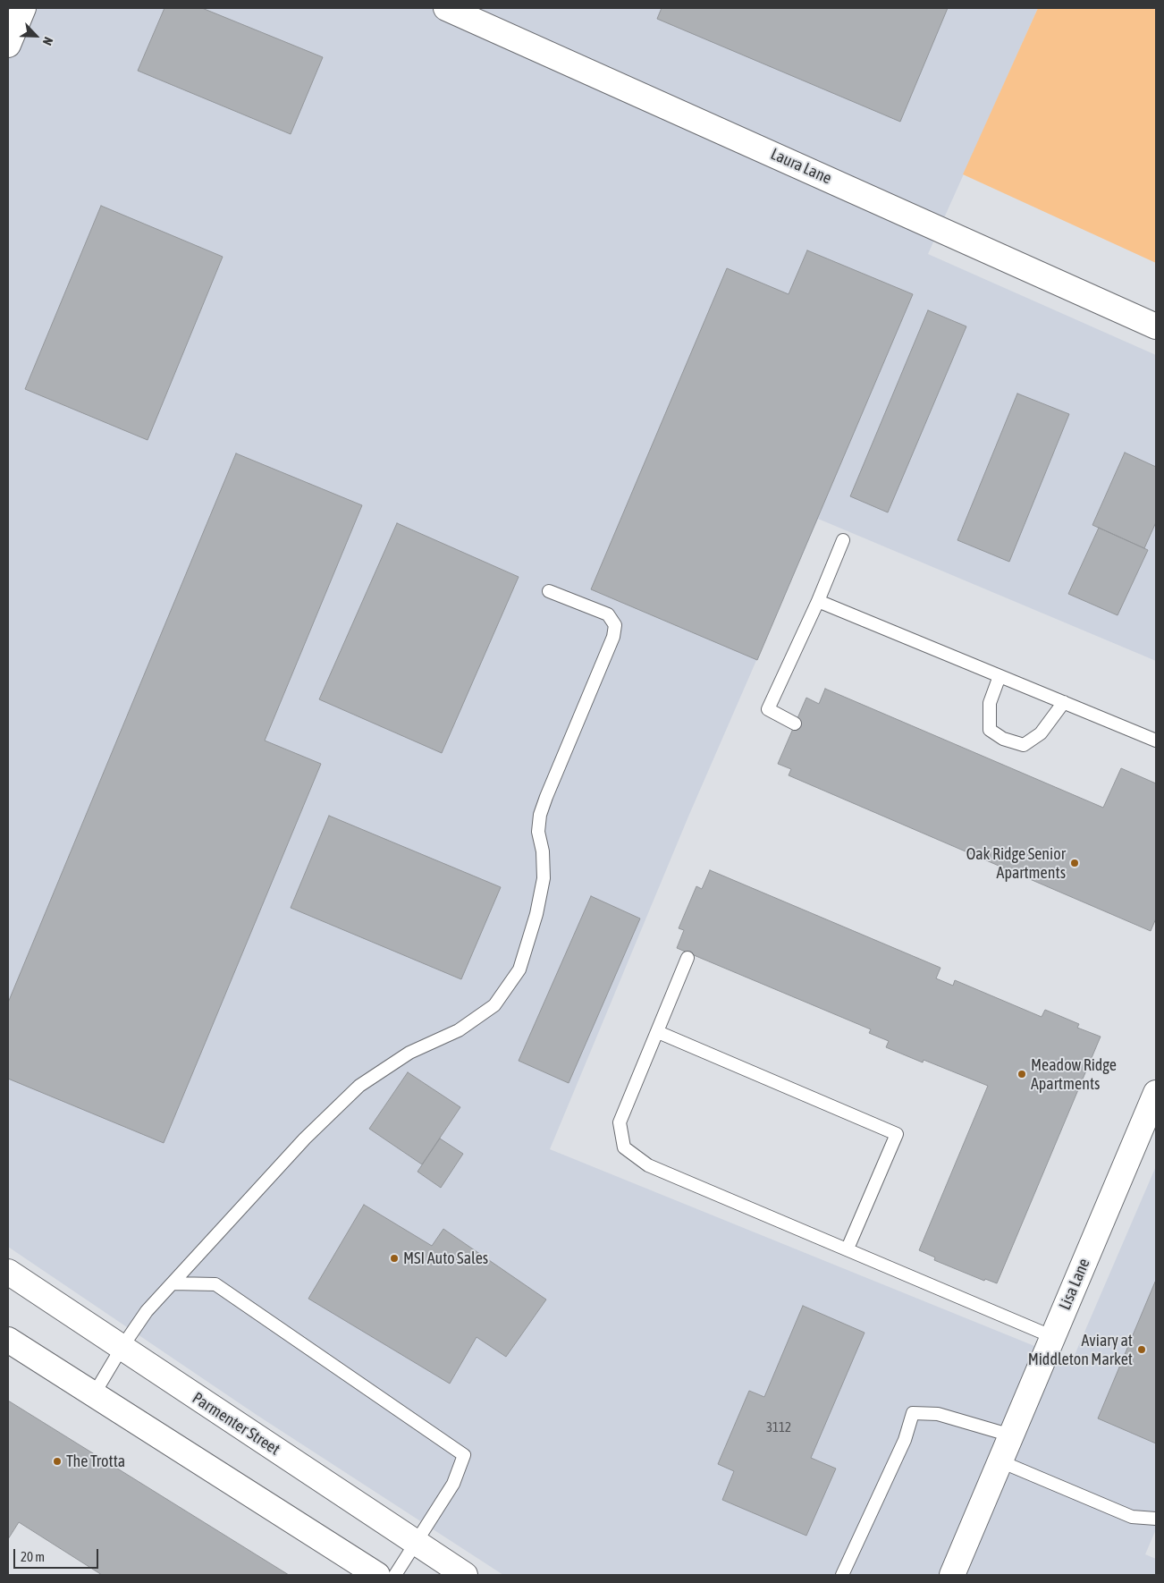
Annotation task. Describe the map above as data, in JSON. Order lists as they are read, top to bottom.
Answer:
{
  "streets": {
    "street": ["Laura Lane", "Lisa Lane", "Parmenter Street"]
  },
  "places": [
    "Oak Ridge Senior Apartments",
    "Meadow Ridge Apartments",
    "MSI Auto Sales",
    "Aviary at Middleton Market",
    "The Trotta"
  ],
  "house_numbers": ["3112"],
  "scale_bar": "20 m",
  "north": "bottom right"
}
